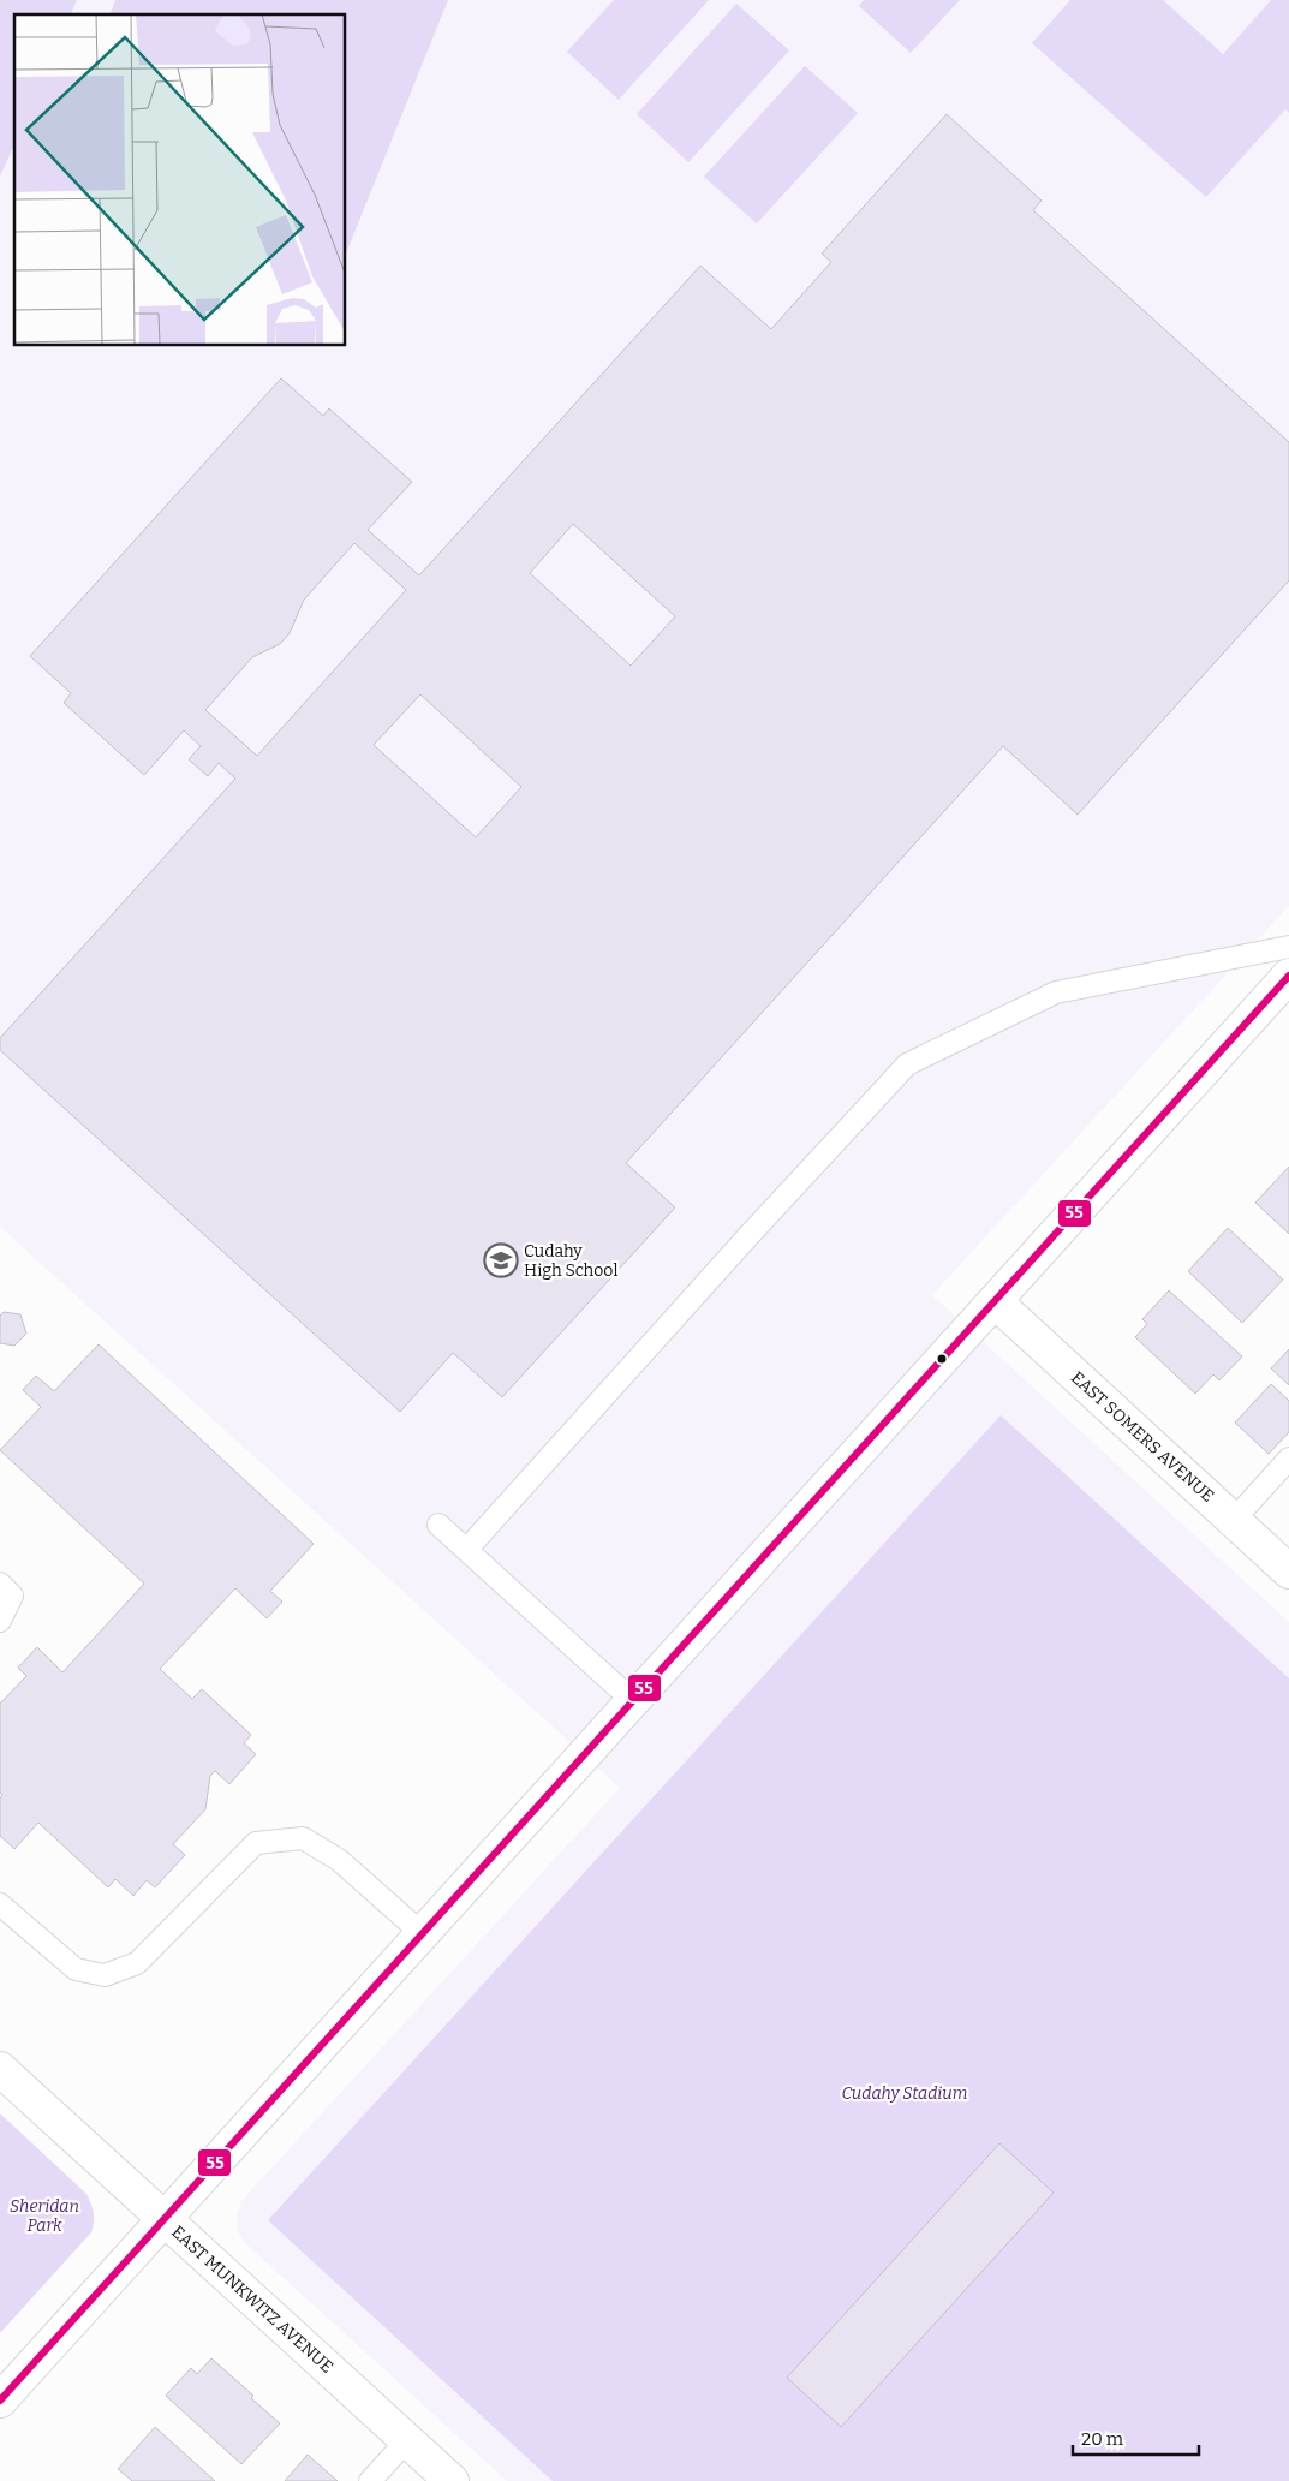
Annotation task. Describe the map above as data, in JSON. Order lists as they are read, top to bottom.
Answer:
{
  "streets": {
    "main road": ["EAST SOMERS AVENUE", "EAST MUNKWITZ AVENUE"]
  },
  "parks": ["Cudahy Stadium", "Sheridan Park"],
  "places": {
    "school or university": ["Cudahy High School"]
  },
  "lines": ["transit line 55"],
  "scale_bar": "20 m"
}
